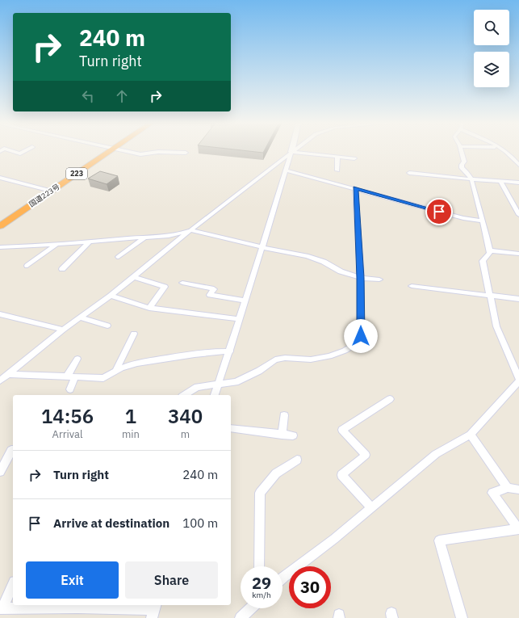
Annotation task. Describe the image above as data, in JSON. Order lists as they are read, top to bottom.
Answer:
{
  "streets": {
    "highway": ["223", "国道223号"]
  },
  "page": {
    "turn": ["240 m", "Turn right"],
    "eta": [
      "14:56",
      "Arrival",
      "1",
      "min",
      "340",
      "m"
    ],
    "list": [
      {
        "name": "Turn right",
        "value": "240 m"
      },
      {
        "name": "Arrive at destination",
        "value": "100 m"
      }
    ],
    "buttons": ["Exit", "Share"],
    "speed": "29 km/h",
    "limit": "30"
  }
}
